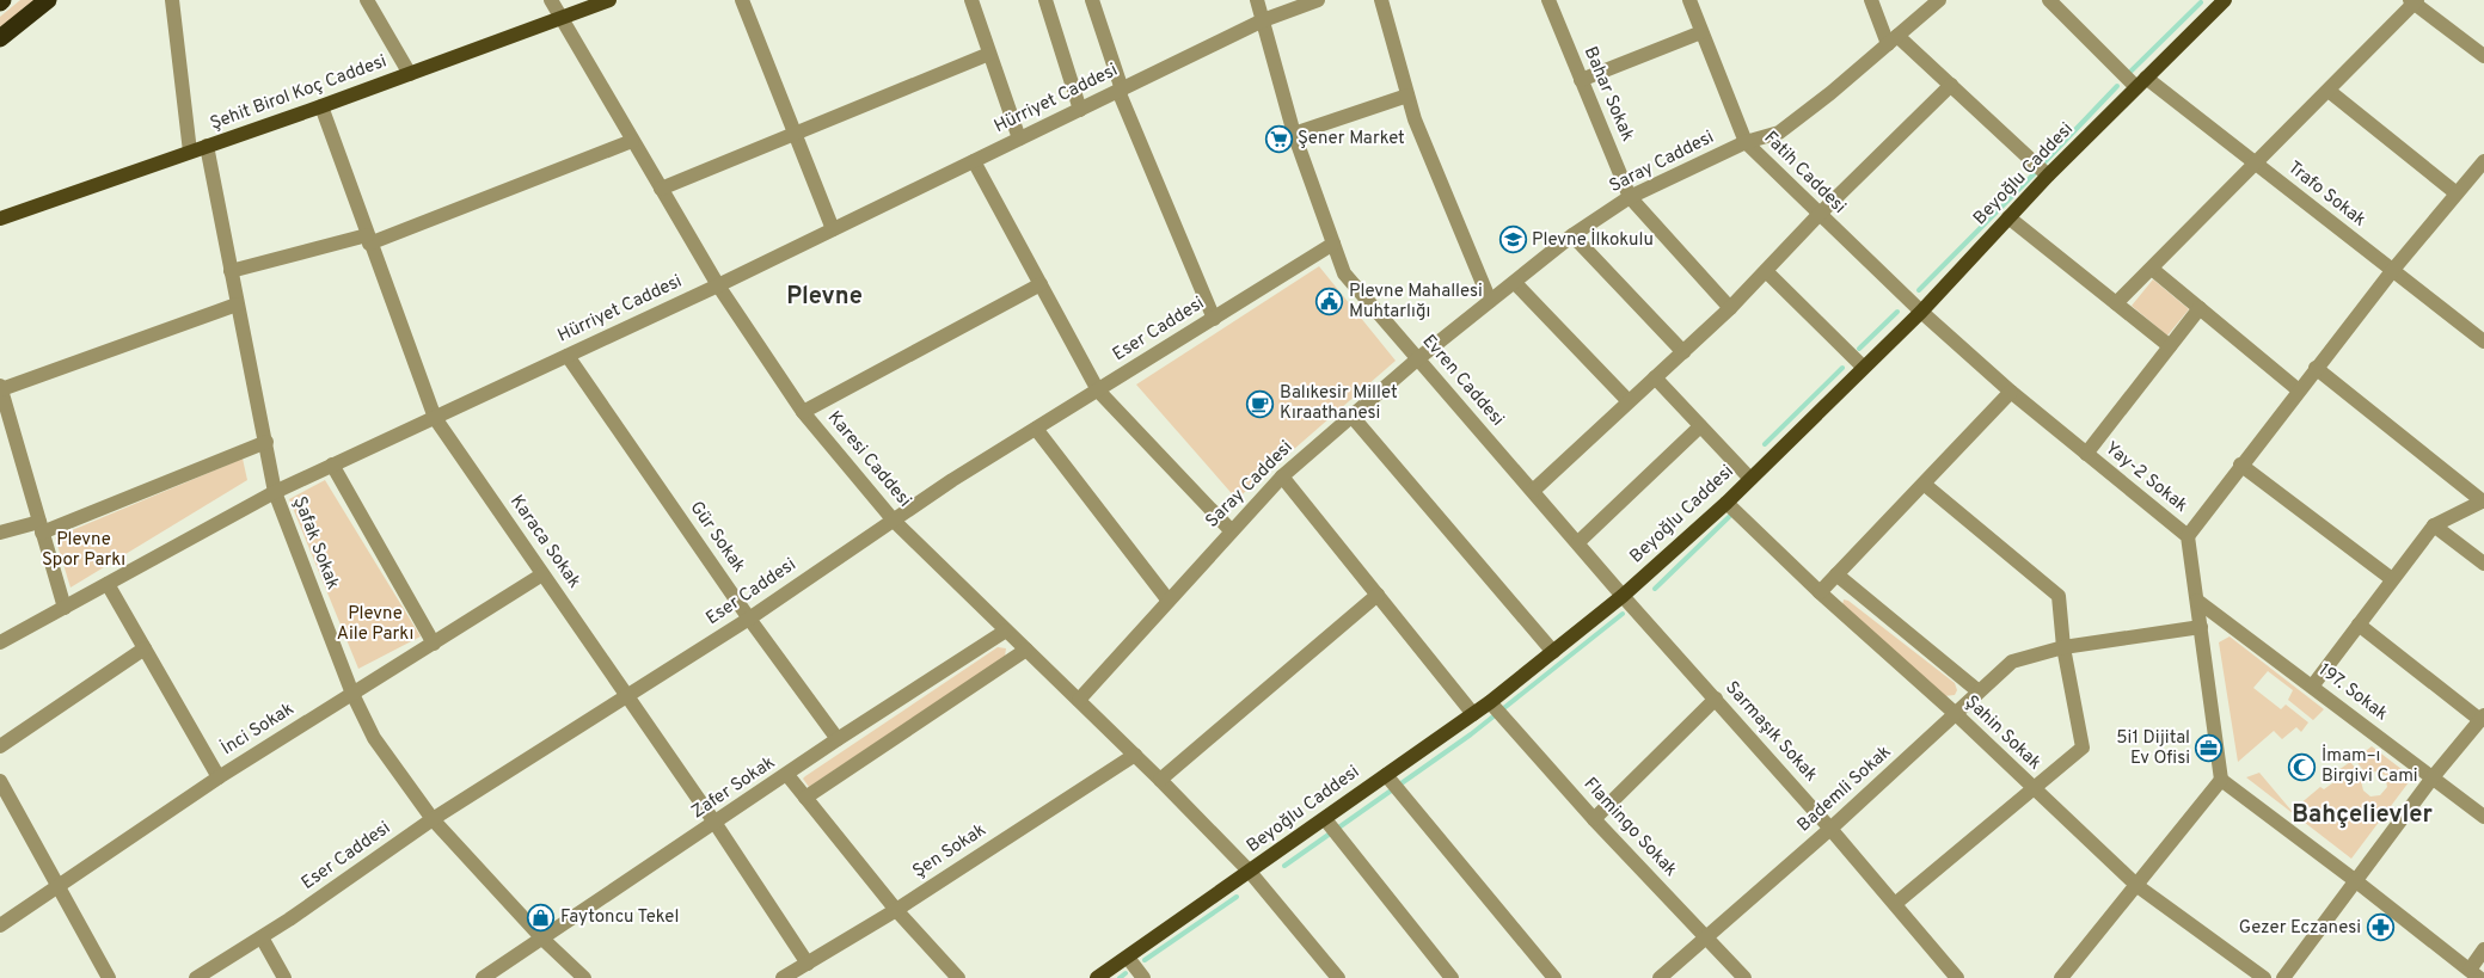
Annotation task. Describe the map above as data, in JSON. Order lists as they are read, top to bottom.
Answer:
{
  "streets": {
    "main road": ["Şehit Birol Koç Caddesi", "Beyoğlu Caddesi"],
    "street": [
      "Bahar Sokak",
      "Hürriyet Caddesi",
      "Saray Caddesi",
      "Fatih Caddesi",
      "Trafo Sokak",
      "Eser Caddesi",
      "Evren Caddesi",
      "Karesi Caddesi",
      "Yay-2 Sokak",
      "Gür Sokak",
      "Karaca Sokak",
      "Şafak Sokak",
      "197. Sokak",
      "İnci Sokak",
      "Sarmaşık Sokak",
      "Şahin Sokak",
      "Zafer Sokak",
      "Bademli Sokak",
      "Flamingo Sokak",
      "Şen Sokak"
    ]
  },
  "crossings": [
    ["Şehit Birol Koç Caddesi", "Karesi Caddesi"],
    ["Şehit Birol Koç Caddesi", "Karaca Sokak"],
    ["Şehit Birol Koç Caddesi", "Şafak Sokak"],
    ["Bahar Sokak", "Saray Caddesi"],
    ["Hürriyet Caddesi", "Evren Caddesi"],
    ["Hürriyet Caddesi", "Karesi Caddesi"],
    ["Hürriyet Caddesi", "Gür Sokak"],
    ["Hürriyet Caddesi", "Karaca Sokak"],
    ["Hürriyet Caddesi", "Şafak Sokak"],
    ["Saray Caddesi", "Fatih Caddesi"],
    ["Saray Caddesi", "Evren Caddesi"],
    ["Saray Caddesi", "Karesi Caddesi"],
    ["Fatih Caddesi", "Beyoğlu Caddesi"],
    ["Fatih Caddesi", "Yay-2 Sokak"],
    ["Beyoğlu Caddesi", "Trafo Sokak"],
    ["Beyoğlu Caddesi", "Evren Caddesi"],
    ["Beyoğlu Caddesi", "Karesi Caddesi"],
    ["Beyoğlu Caddesi", "Yay-2 Sokak"],
    ["Beyoğlu Caddesi", "Sarmaşık Sokak"],
    ["Beyoğlu Caddesi", "Şahin Sokak"],
    ["Beyoğlu Caddesi", "Flamingo Sokak"],
    ["Eser Caddesi", "Evren Caddesi"],
    ["Eser Caddesi", "Karesi Caddesi"],
    ["Eser Caddesi", "Gür Sokak"],
    ["Eser Caddesi", "Karaca Sokak"],
    ["Eser Caddesi", "Şafak Sokak"],
    ["Evren Caddesi", "Sarmaşık Sokak"],
    ["Karesi Caddesi", "Zafer Sokak"],
    ["Karesi Caddesi", "Şen Sokak"],
    ["Yay-2 Sokak", "197. Sokak"],
    ["Yay-2 Sokak", "Bademli Sokak"],
    ["Gür Sokak", "Zafer Sokak"],
    ["Karaca Sokak", "İnci Sokak"],
    ["Karaca Sokak", "Zafer Sokak"],
    ["Karaca Sokak", "Şen Sokak"],
    ["Şafak Sokak", "İnci Sokak"],
    ["Şafak Sokak", "Zafer Sokak"],
    ["Sarmaşık Sokak", "Bademli Sokak"],
    ["Şahin Sokak", "Bademli Sokak"],
    ["Bademli Sokak", "Flamingo Sokak"]
  ],
  "districts": ["Plevne", "Bahçelievler"],
  "parks": ["Plevne Spor Parkı", "Plevne Aile Parkı"],
  "places": {
    "supermarket": ["Şener Market"],
    "school or university": ["Plevne İlkokulu"],
    "public building": ["Plevne Mahallesi Muhtarlığı"],
    "cafe": ["Balıkesir Millet Kıraathanesi"],
    "office": ["5i1 Dijital Ev Ofisi"],
    "mosque": ["İmam–ı Birgivi Cami"],
    "shop": ["Faytoncu Tekel"],
    "pharmacy": ["Gezer Eczanesi"]
  }
}
